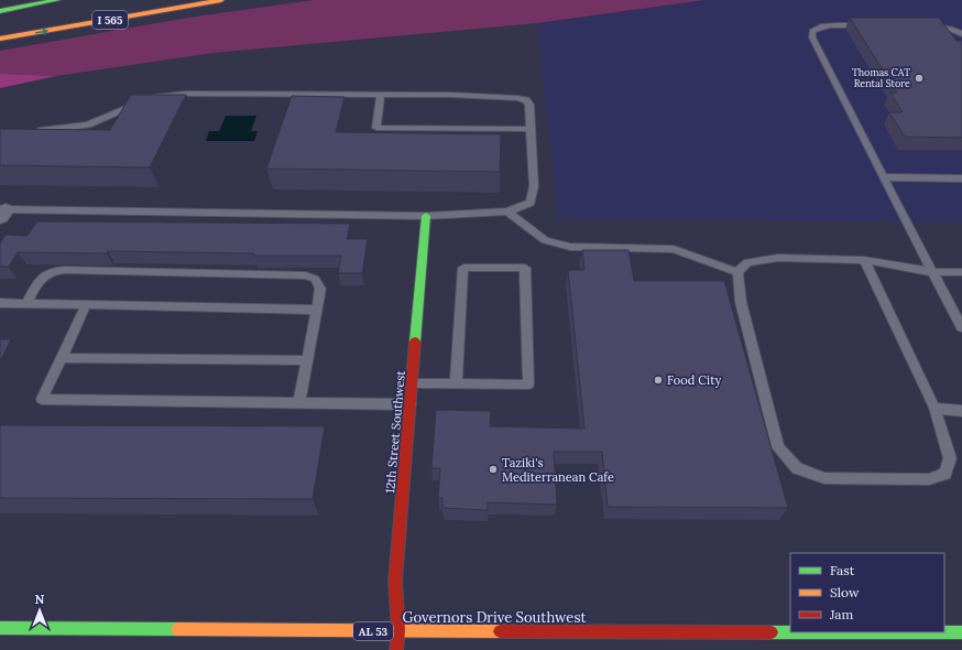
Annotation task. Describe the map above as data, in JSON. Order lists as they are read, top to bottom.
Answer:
{
  "streets": {
    "main road": [
      "I 565",
      "12th Street Southwest",
      "Governors Drive Southwest",
      "AL 53"
    ]
  },
  "crossings": [
    ["12th Street Southwest", "Governors Drive Southwest"]
  ],
  "places": ["Thomas CAT Rental Store", "Food City", "Taziki's Mediterranean Cafe"],
  "legend": ["Fast", "Slow", "Jam"],
  "north": "top"
}
